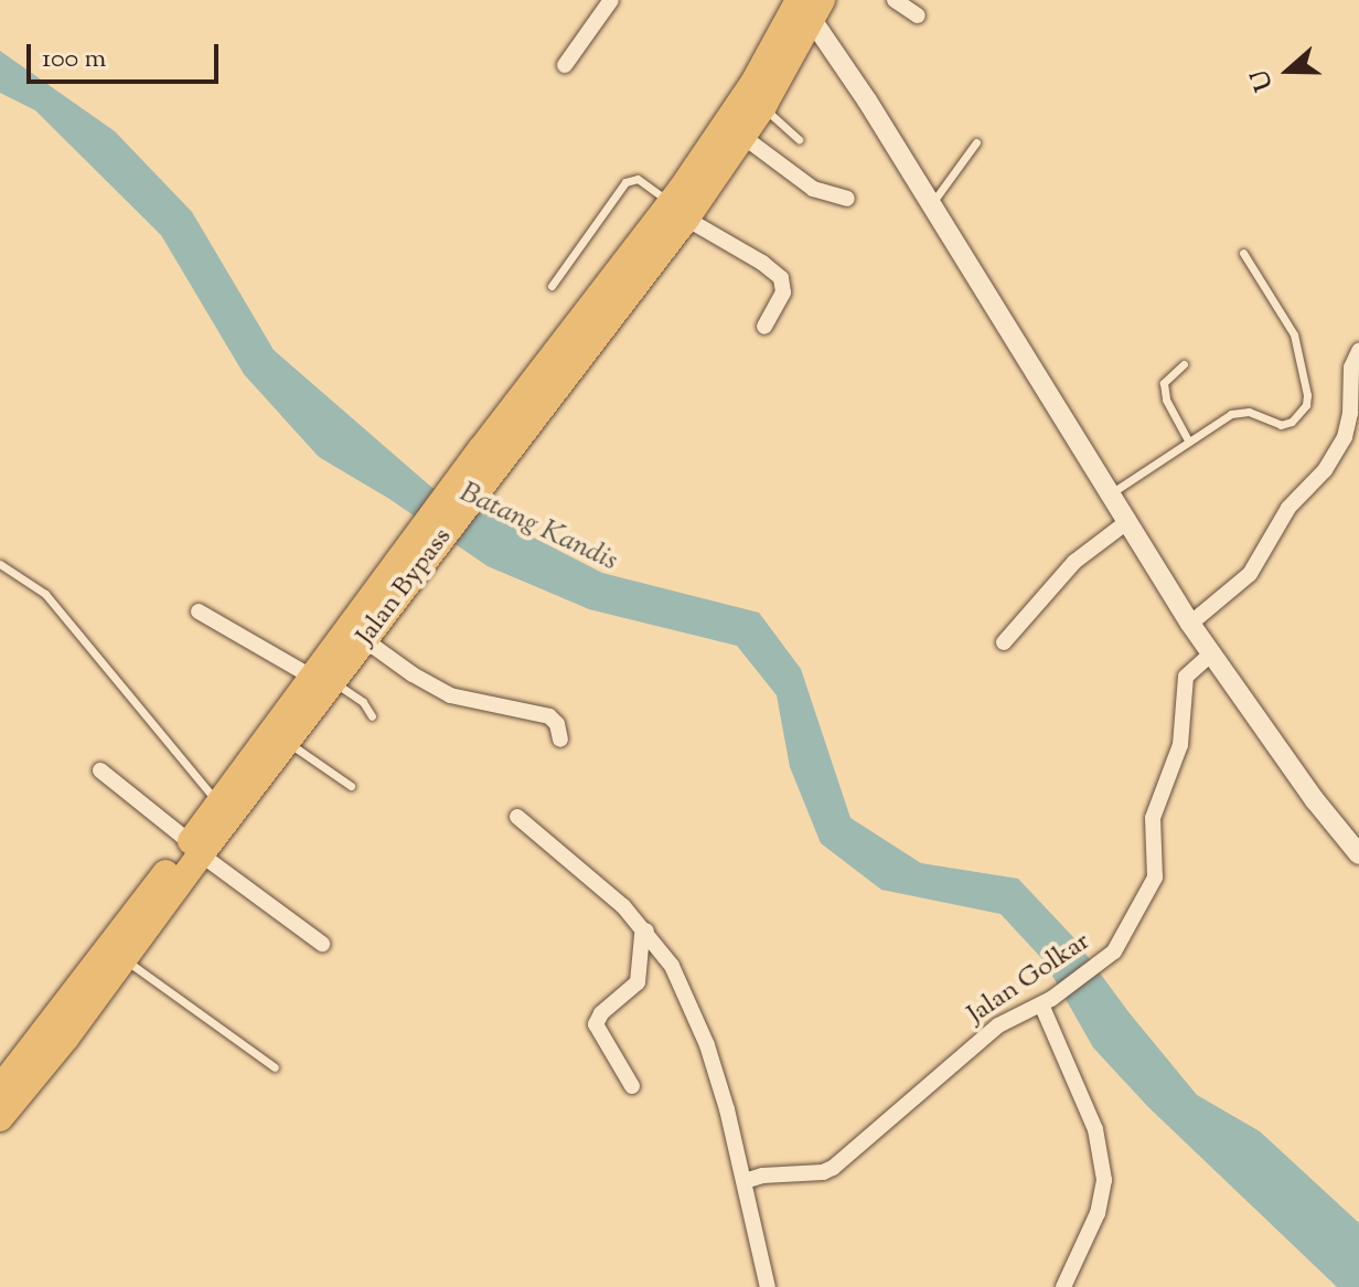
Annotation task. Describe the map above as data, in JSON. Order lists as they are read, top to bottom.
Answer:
{
  "streets": {
    "highway": ["Jalan Bypass"],
    "street": ["Jalan Golkar"]
  },
  "water": ["Batang Kandis"],
  "scale_bar": "100 m",
  "north": "left"
}
